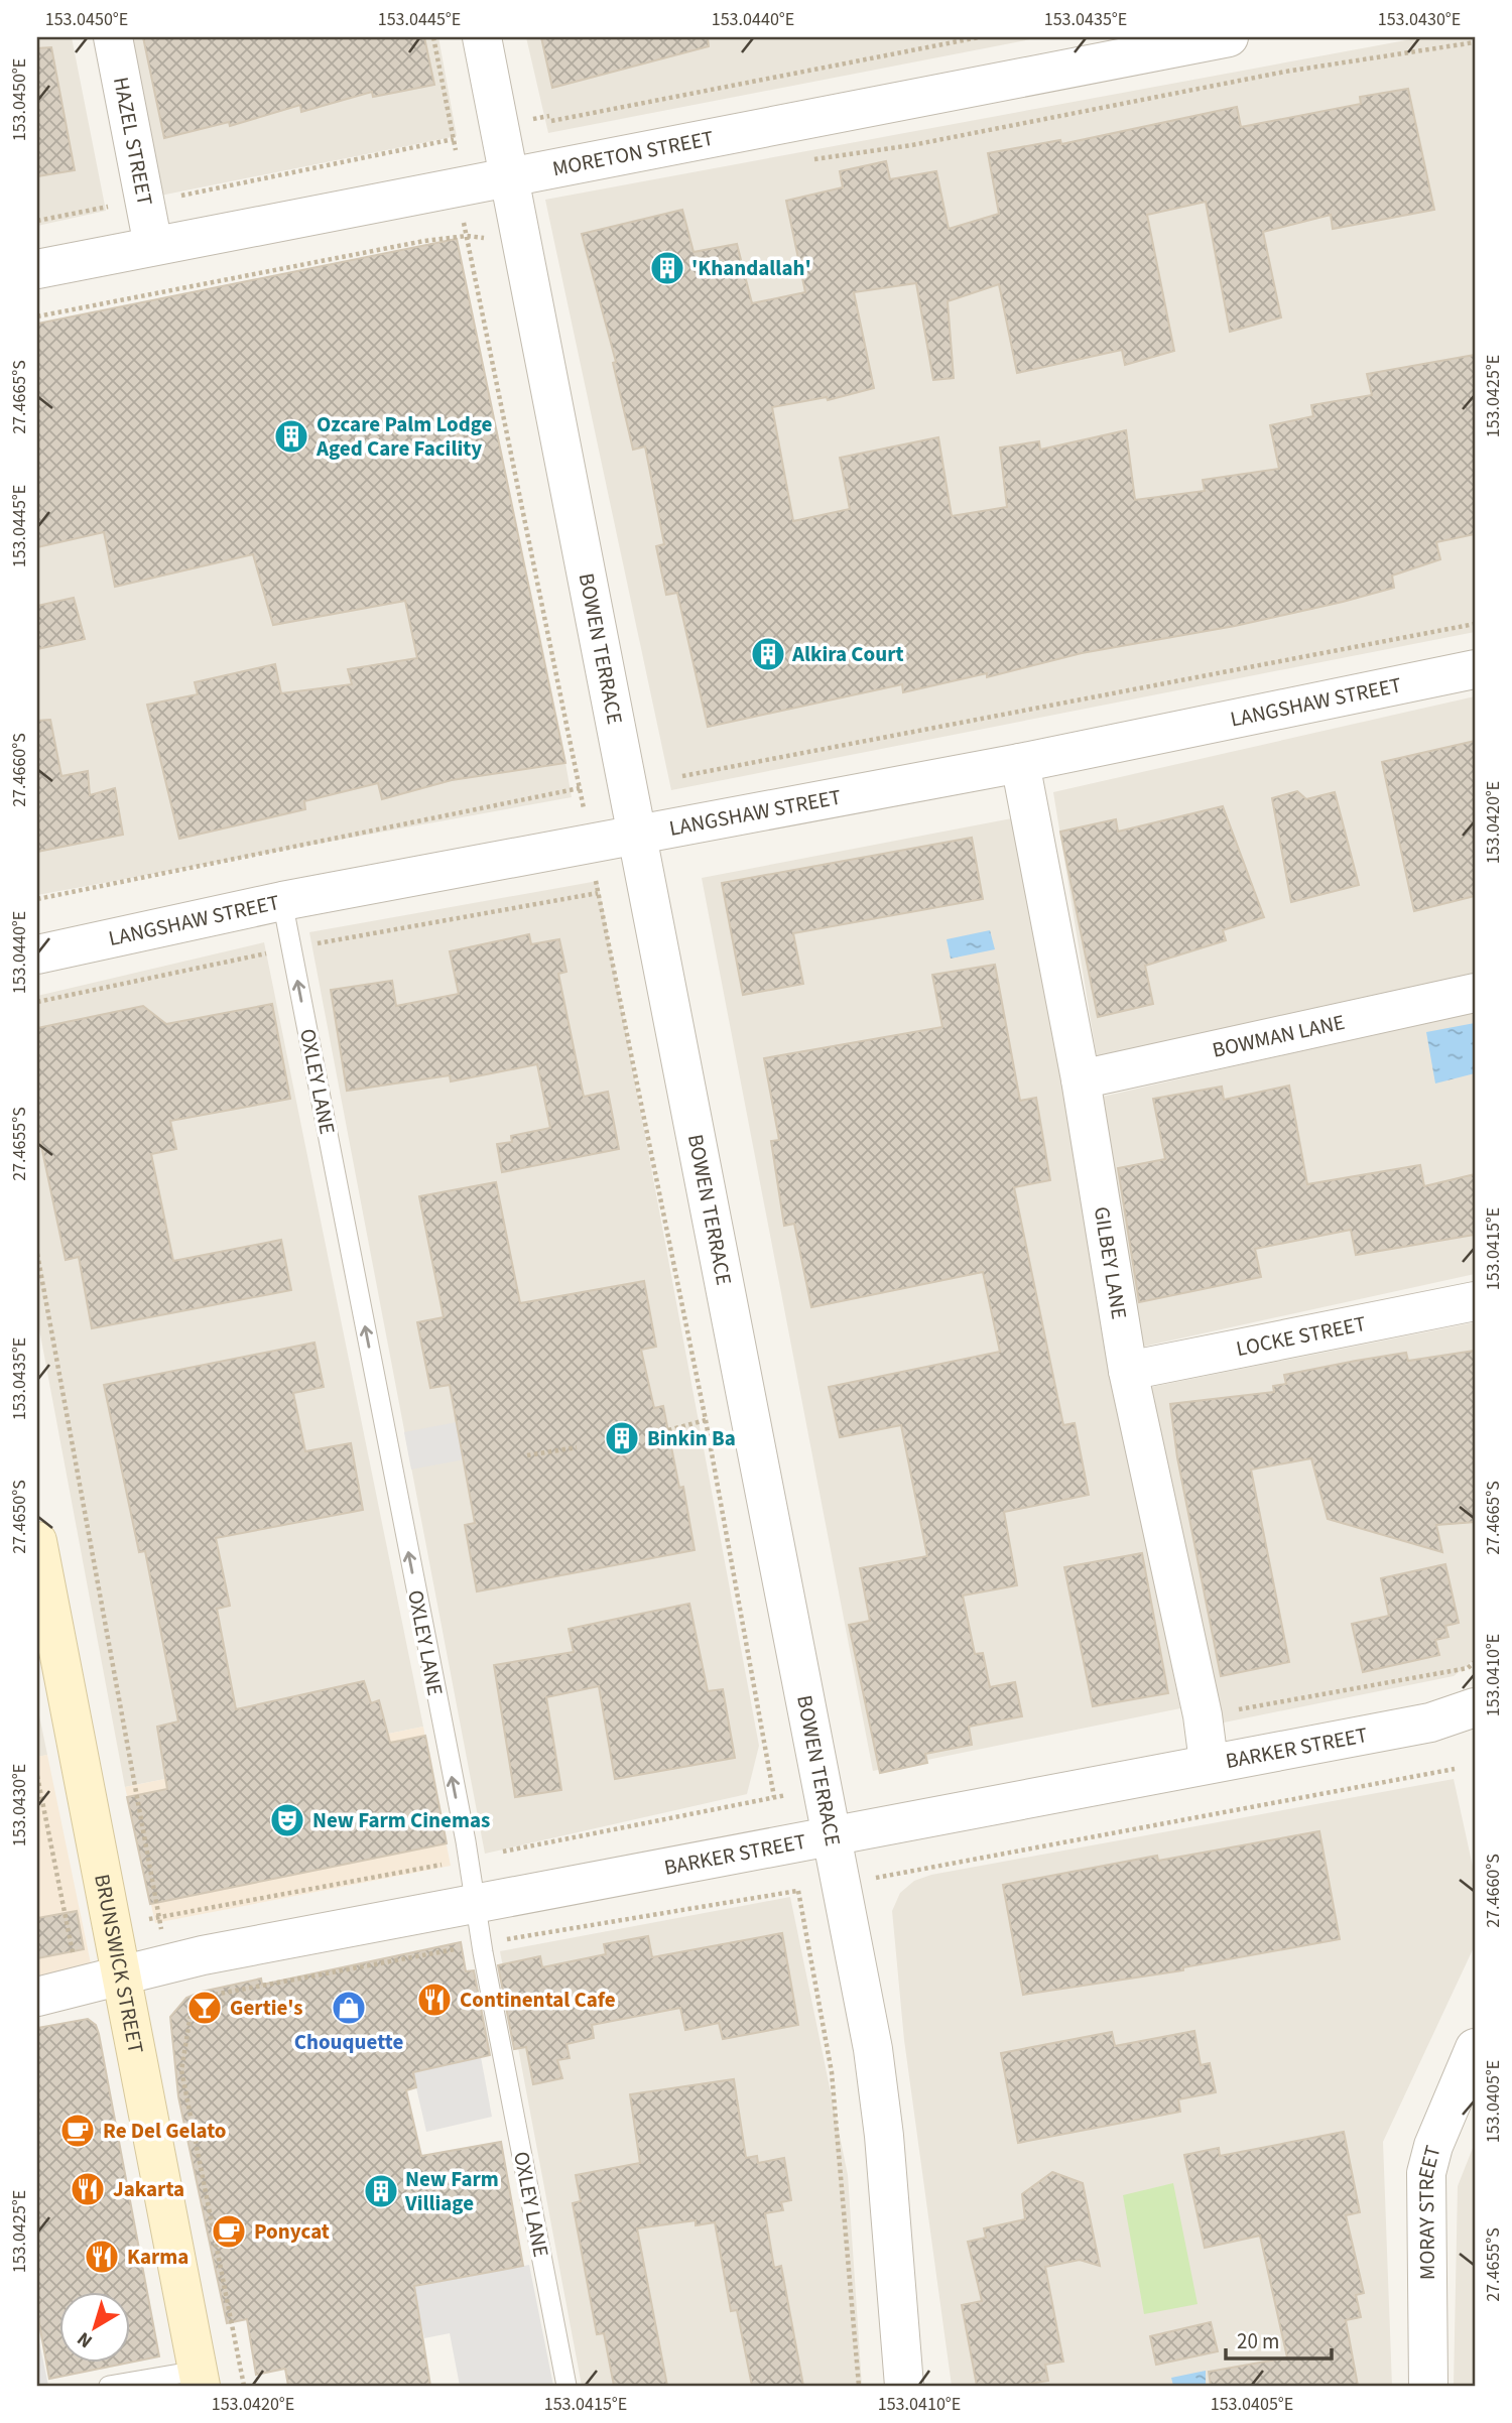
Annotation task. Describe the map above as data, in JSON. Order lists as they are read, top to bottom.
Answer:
{
  "streets": {
    "main road": ["BRUNSWICK STREET"],
    "street": [
      "HAZEL STREET",
      "MORETON STREET",
      "BOWEN TERRACE",
      "LANGSHAW STREET",
      "BOWMAN LANE",
      "GILBEY LANE",
      "LOCKE STREET",
      "BARKER STREET",
      "MORAY STREET"
    ],
    "lane": ["OXLEY LANE"]
  },
  "crossings": [
    ["HAZEL STREET", "MORETON STREET"],
    ["MORETON STREET", "BOWEN TERRACE"],
    ["BOWEN TERRACE", "LANGSHAW STREET"],
    ["BOWEN TERRACE", "BARKER STREET"],
    ["LANGSHAW STREET", "OXLEY LANE"],
    ["LANGSHAW STREET", "GILBEY LANE"],
    ["BOWMAN LANE", "GILBEY LANE"],
    ["OXLEY LANE", "BARKER STREET"],
    ["GILBEY LANE", "LOCKE STREET"],
    ["GILBEY LANE", "BARKER STREET"],
    ["BARKER STREET", "BRUNSWICK STREET"]
  ],
  "one_way": ["OXLEY LANE"],
  "places": {
    "building": [
      "'Khandallah'",
      "Ozcare Palm Lodge Aged Care Facility",
      "Alkira Court",
      "Binkin Ba",
      "New Farm Villiage"
    ],
    "theatre": ["New Farm Cinemas"],
    "restaurant": ["Continental Cafe", "Jakarta", "Karma"],
    "bar": ["Gertie's"],
    "shop": ["Chouquette"],
    "cafe": ["Re Del Gelato", "Ponycat"]
  },
  "scale_bar": "20 m",
  "north": "bottom left",
  "coordinates": [
    "153.0450°E",
    "153.0445°E",
    "153.0440°E",
    "153.0435°E",
    "153.0430°E",
    "153.0425°E",
    "27.4665°S",
    "27.4660°S",
    "153.0420°E",
    "27.4655°S",
    "153.0415°E",
    "27.4650°S",
    "153.0410°E",
    "153.0405°E"
  ]
}
